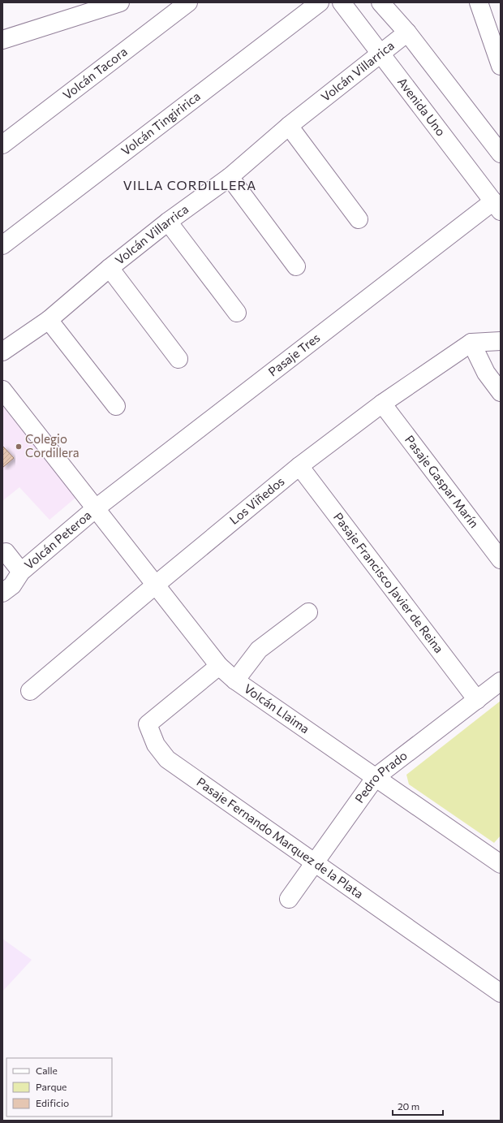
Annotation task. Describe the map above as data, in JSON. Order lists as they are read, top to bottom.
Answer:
{
  "streets": {
    "street": [
      "Volcán Villarrica",
      "Volcán Tacora",
      "Avenida Uno",
      "Volcán Tingiririca",
      "Pasaje Tres",
      "Pasaje Gaspar Marín",
      "Los Viñedos",
      "Volcán Peteroa",
      "Pasaje Francisco Javier de Reina",
      "Volcán Llaima",
      "Pedro Prado",
      "Pasaje Fernando Marquez de la Plata"
    ]
  },
  "crossings": [
    ["Volcán Villarrica", "Avenida Uno"],
    ["Avenida Uno", "Pasaje Tres"],
    ["Pasaje Tres", "Volcán Peteroa"],
    ["Pasaje Tres", "Volcán Llaima"],
    ["Pasaje Gaspar Marín", "Los Viñedos"],
    ["Los Viñedos", "Pasaje Francisco Javier de Reina"],
    ["Los Viñedos", "Volcán Llaima"],
    ["Volcán Peteroa", "Volcán Llaima"],
    ["Pasaje Francisco Javier de Reina", "Pedro Prado"],
    ["Volcán Llaima", "Pedro Prado"],
    ["Volcán Llaima", "Pasaje Fernando Marquez de la Plata"],
    ["Pedro Prado", "Pasaje Fernando Marquez de la Plata"]
  ],
  "districts": ["VILLA CORDILLERA"],
  "places": ["Colegio Cordillera"],
  "legend": ["Calle", "Parque", "Edificio"],
  "scale_bar": "20 m"
}
